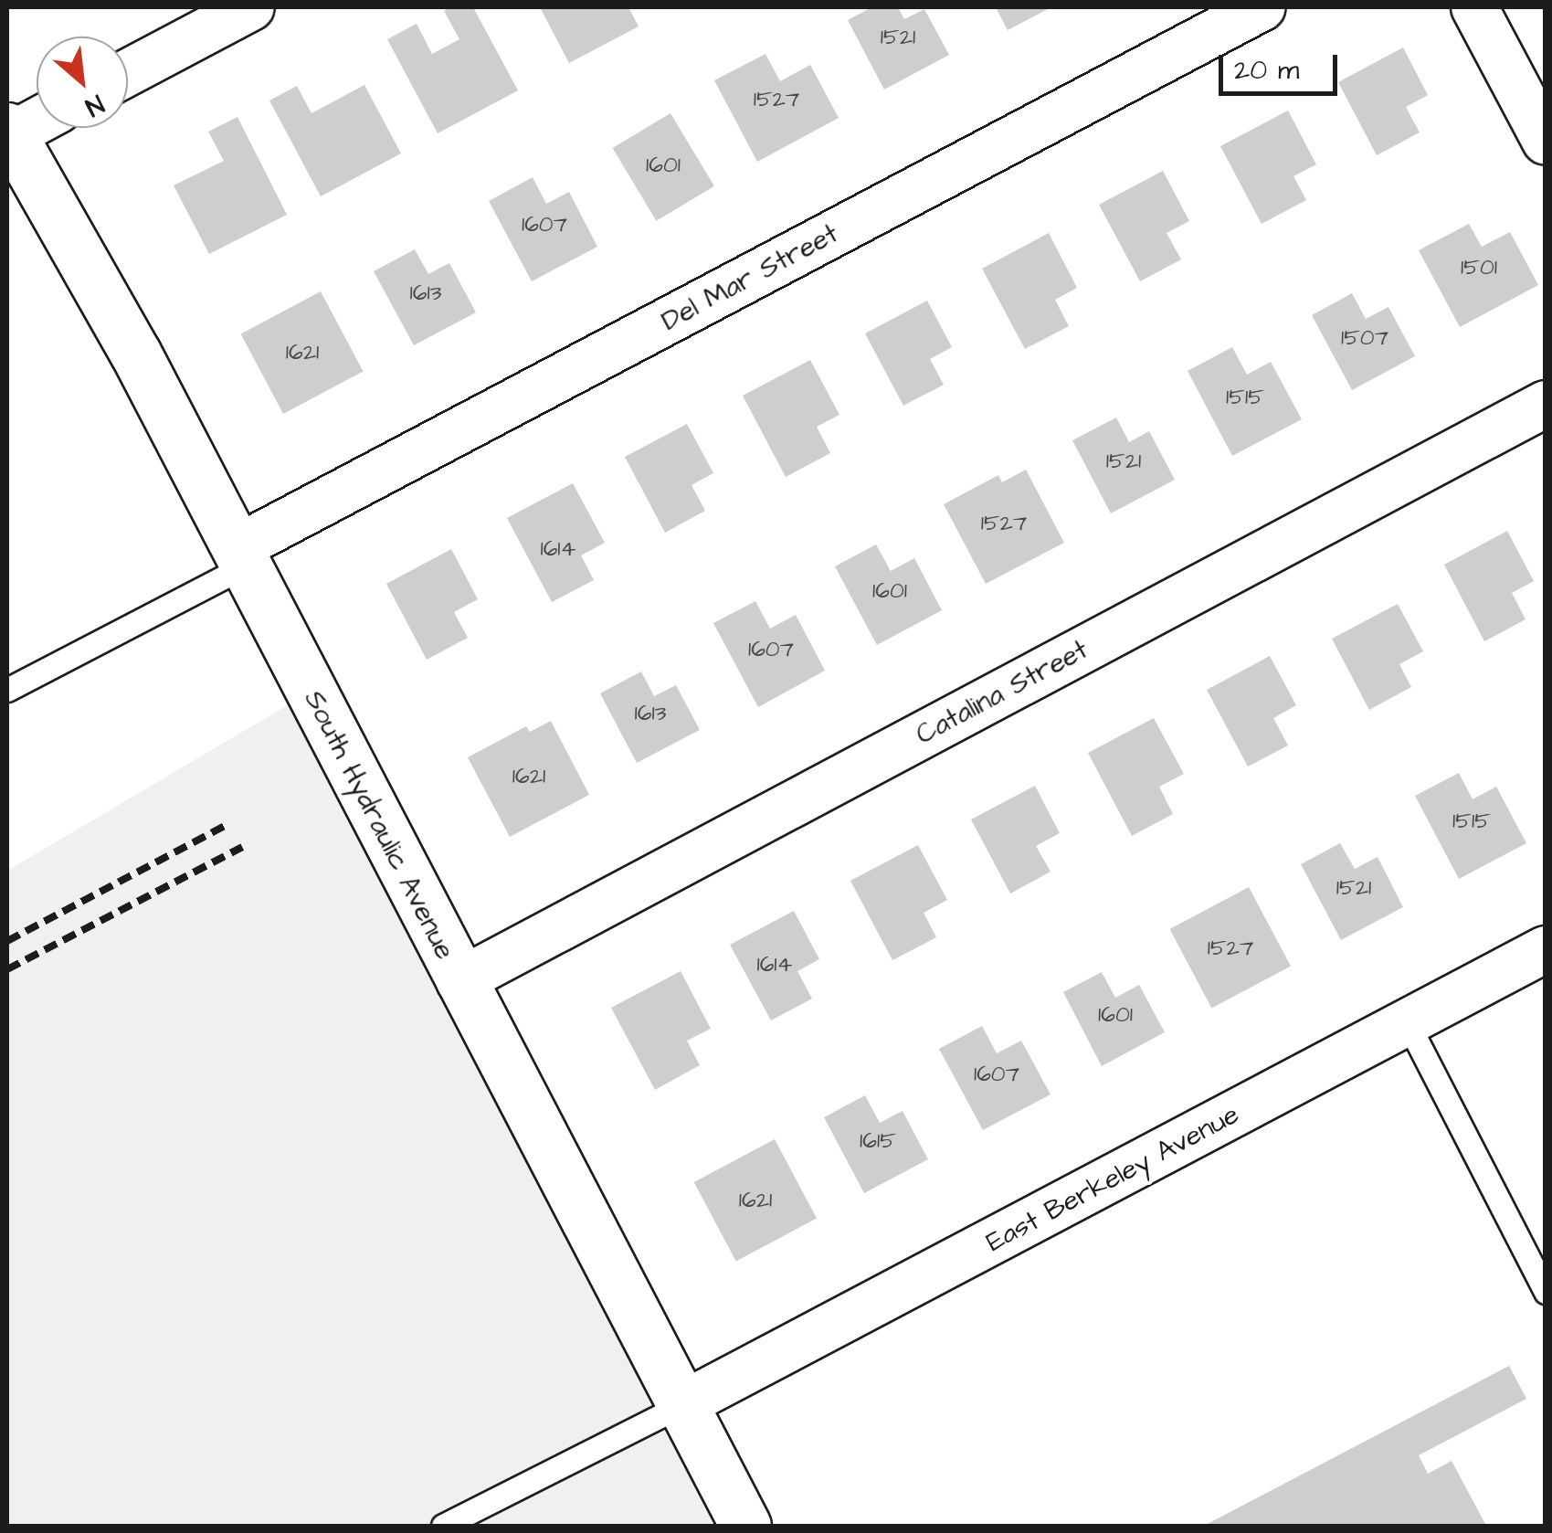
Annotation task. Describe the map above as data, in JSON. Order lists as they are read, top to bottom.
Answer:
{
  "streets": {
    "street": [
      "Del Mar Street",
      "Catalina Street",
      "South Hydraulic Avenue",
      "East Berkeley Avenue"
    ]
  },
  "crossings": [
    ["Del Mar Street", "South Hydraulic Avenue"],
    ["Catalina Street", "South Hydraulic Avenue"],
    ["South Hydraulic Avenue", "East Berkeley Avenue"]
  ],
  "house_numbers": [
    "1521",
    "1527",
    "1601",
    "1607",
    "1501",
    "1613",
    "1507",
    "1621",
    "1515",
    "1521",
    "1527",
    "1614",
    "1601",
    "1607",
    "1613",
    "1621",
    "1515",
    "1521",
    "1527",
    "1614",
    "1601",
    "1607",
    "1615",
    "1621"
  ],
  "scale_bar": "20 m",
  "north": "bottom right"
}
